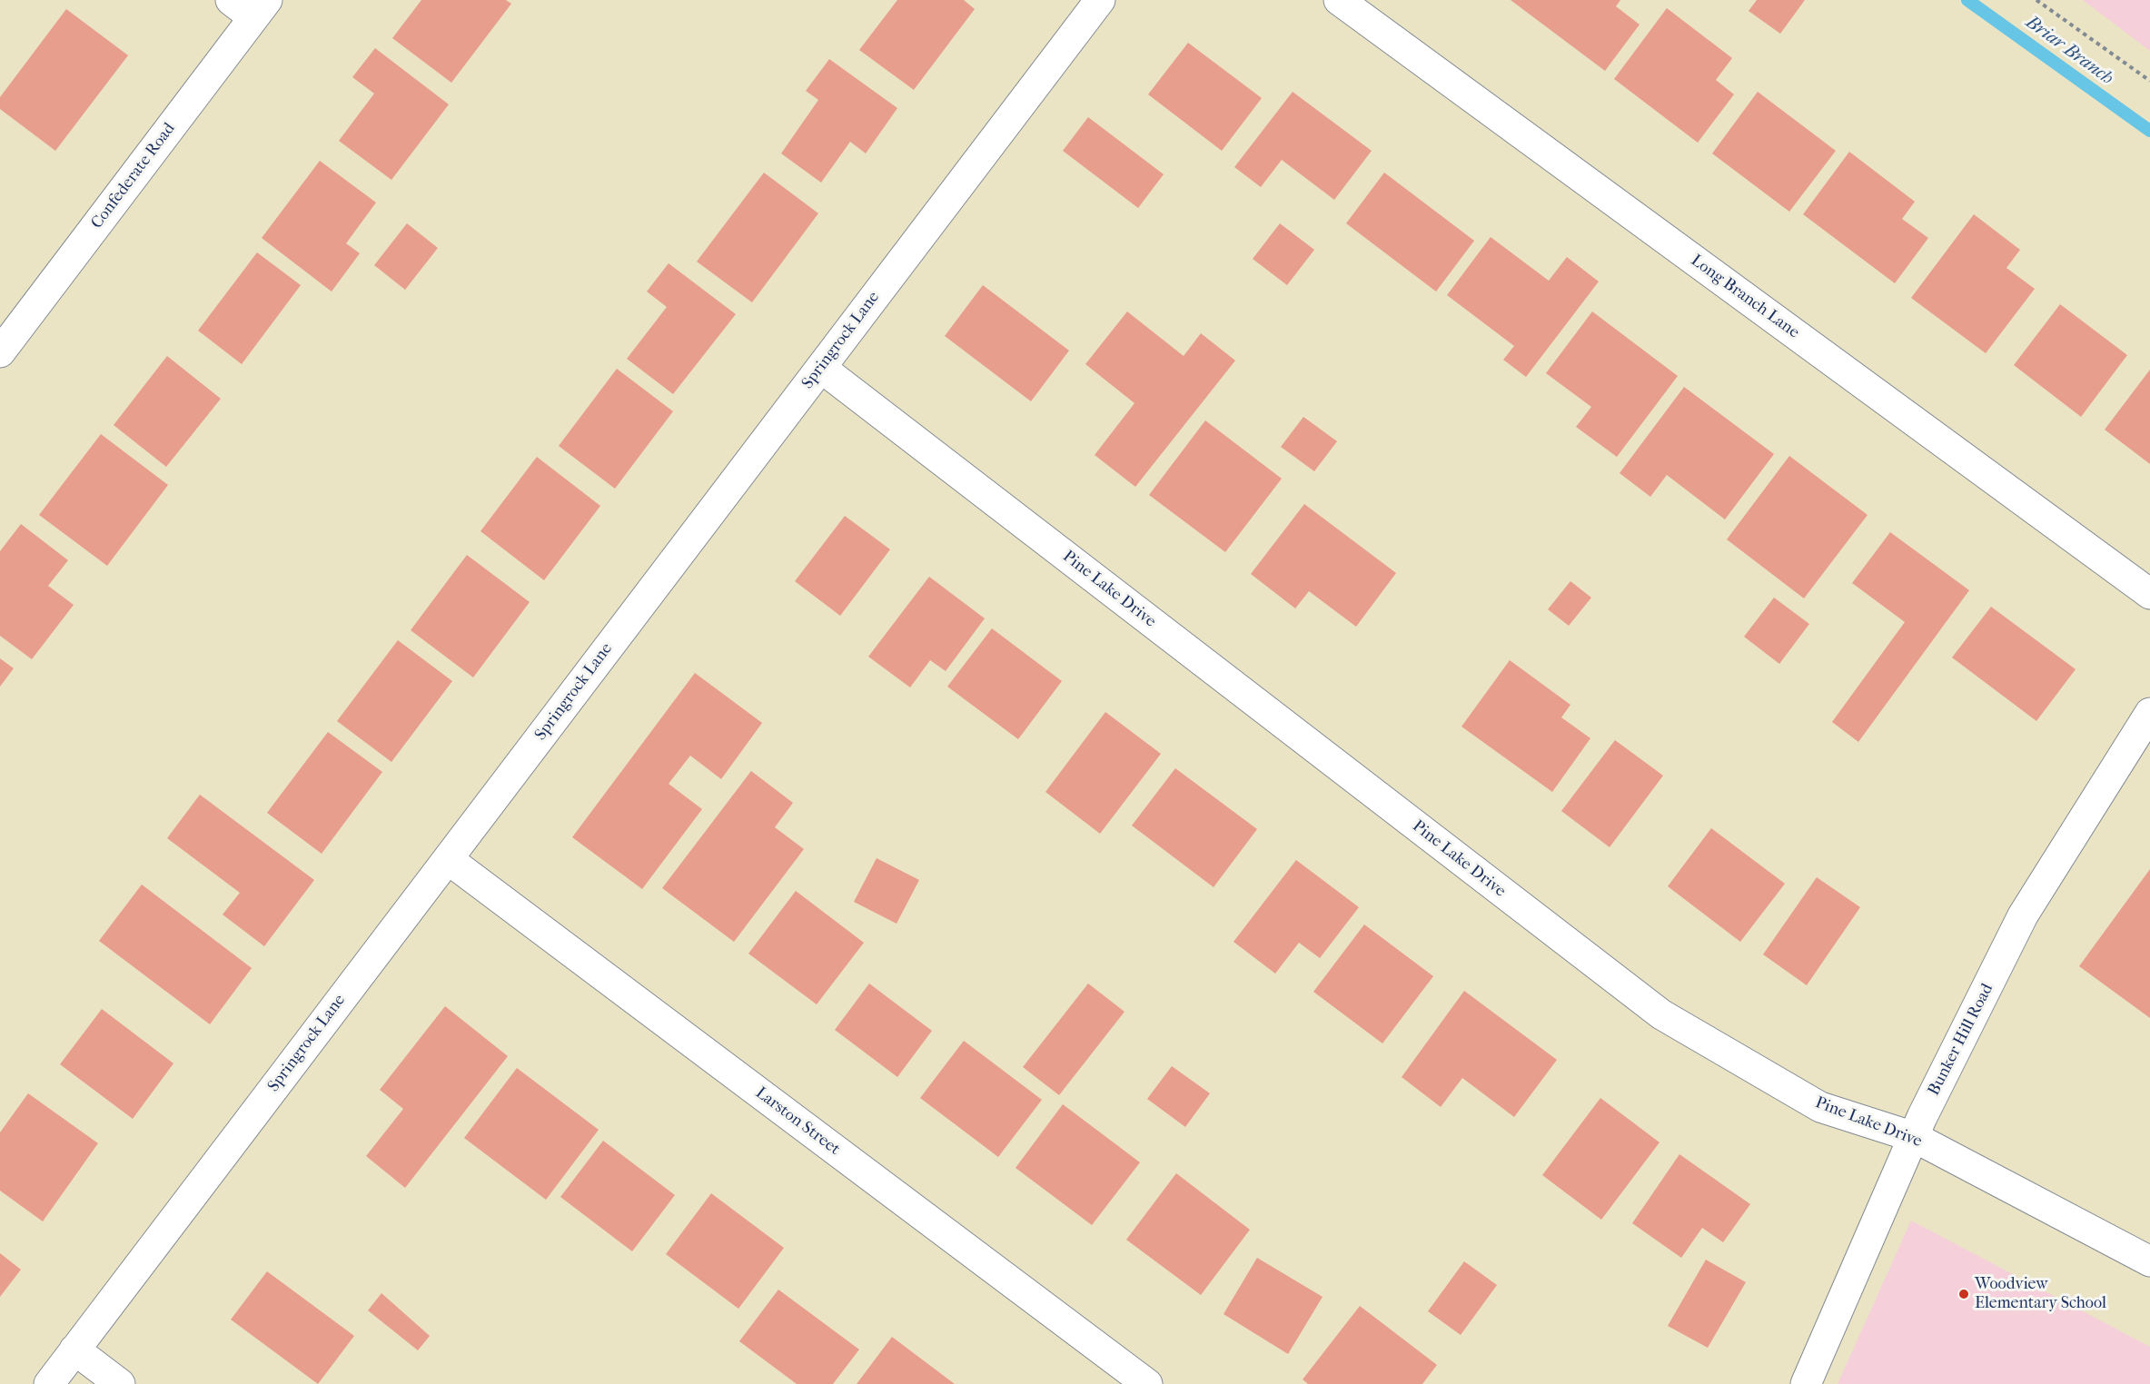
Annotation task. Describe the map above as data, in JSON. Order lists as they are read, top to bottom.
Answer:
{
  "streets": {
    "street": [
      "Confederate Road",
      "Long Branch Lane",
      "Springrock Lane",
      "Pine Lake Drive",
      "Bunker Hill Road",
      "Larston Street"
    ]
  },
  "crossings": [
    ["Springrock Lane", "Pine Lake Drive"],
    ["Springrock Lane", "Larston Street"],
    ["Pine Lake Drive", "Bunker Hill Road"]
  ],
  "water": ["Briar Branch"],
  "places": ["Woodview Elementary School"]
}
